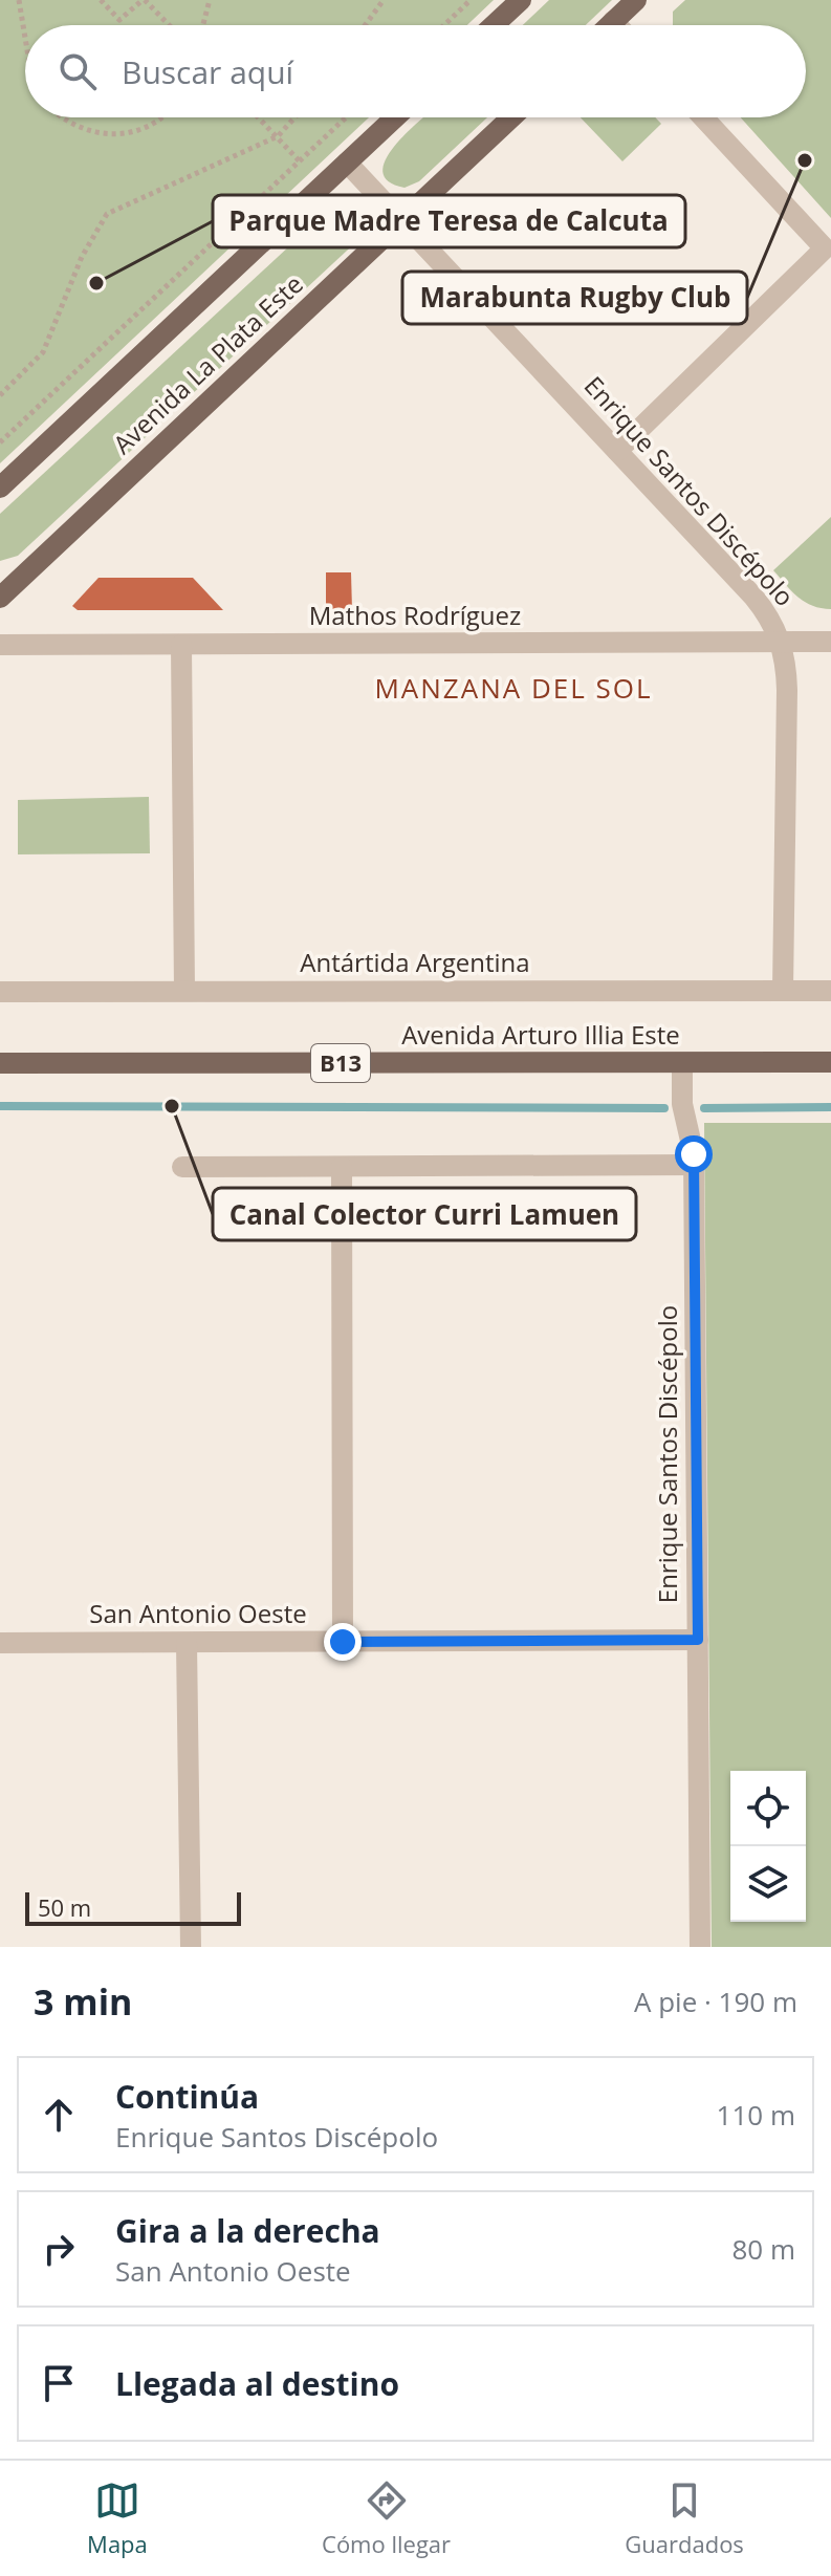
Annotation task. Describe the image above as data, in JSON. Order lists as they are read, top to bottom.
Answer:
{
  "streets": {
    "main road": ["Avenida La Plata Este", "Avenida Arturo Illia Este", "B13"],
    "street": [
      "Enrique Santos Discépolo",
      "Mathos Rodríguez",
      "Antártida Argentina",
      "San Antonio Oeste"
    ]
  },
  "crossings": [
    ["Avenida La Plata Este", "Enrique Santos Discépolo"],
    ["Enrique Santos Discépolo", "Mathos Rodríguez"],
    ["Enrique Santos Discépolo", "Antártida Argentina"],
    ["Enrique Santos Discépolo", "Avenida Arturo Illia Este"],
    ["Enrique Santos Discépolo", "San Antonio Oeste"]
  ],
  "districts": ["MANZANA DEL SOL"],
  "places": ["Marabunta Rugby Club", "Parque Madre Teresa de Calcuta", "Canal Colector Curri Lamuen"],
  "scale_bar": "50 m",
  "page": {
    "search": "Buscar aquí",
    "scale": "50 m",
    "heading": ["3 min", "A pie · 190 m"],
    "list": [
      ["Continúa", "Enrique Santos Discépolo", "110 m"],
      ["Gira a la derecha", "San Antonio Oeste", "80 m"],
      "Llegada al destino"
    ],
    "nav": ["Mapa", "Cómo llegar", "Guardados"]
  }
}
